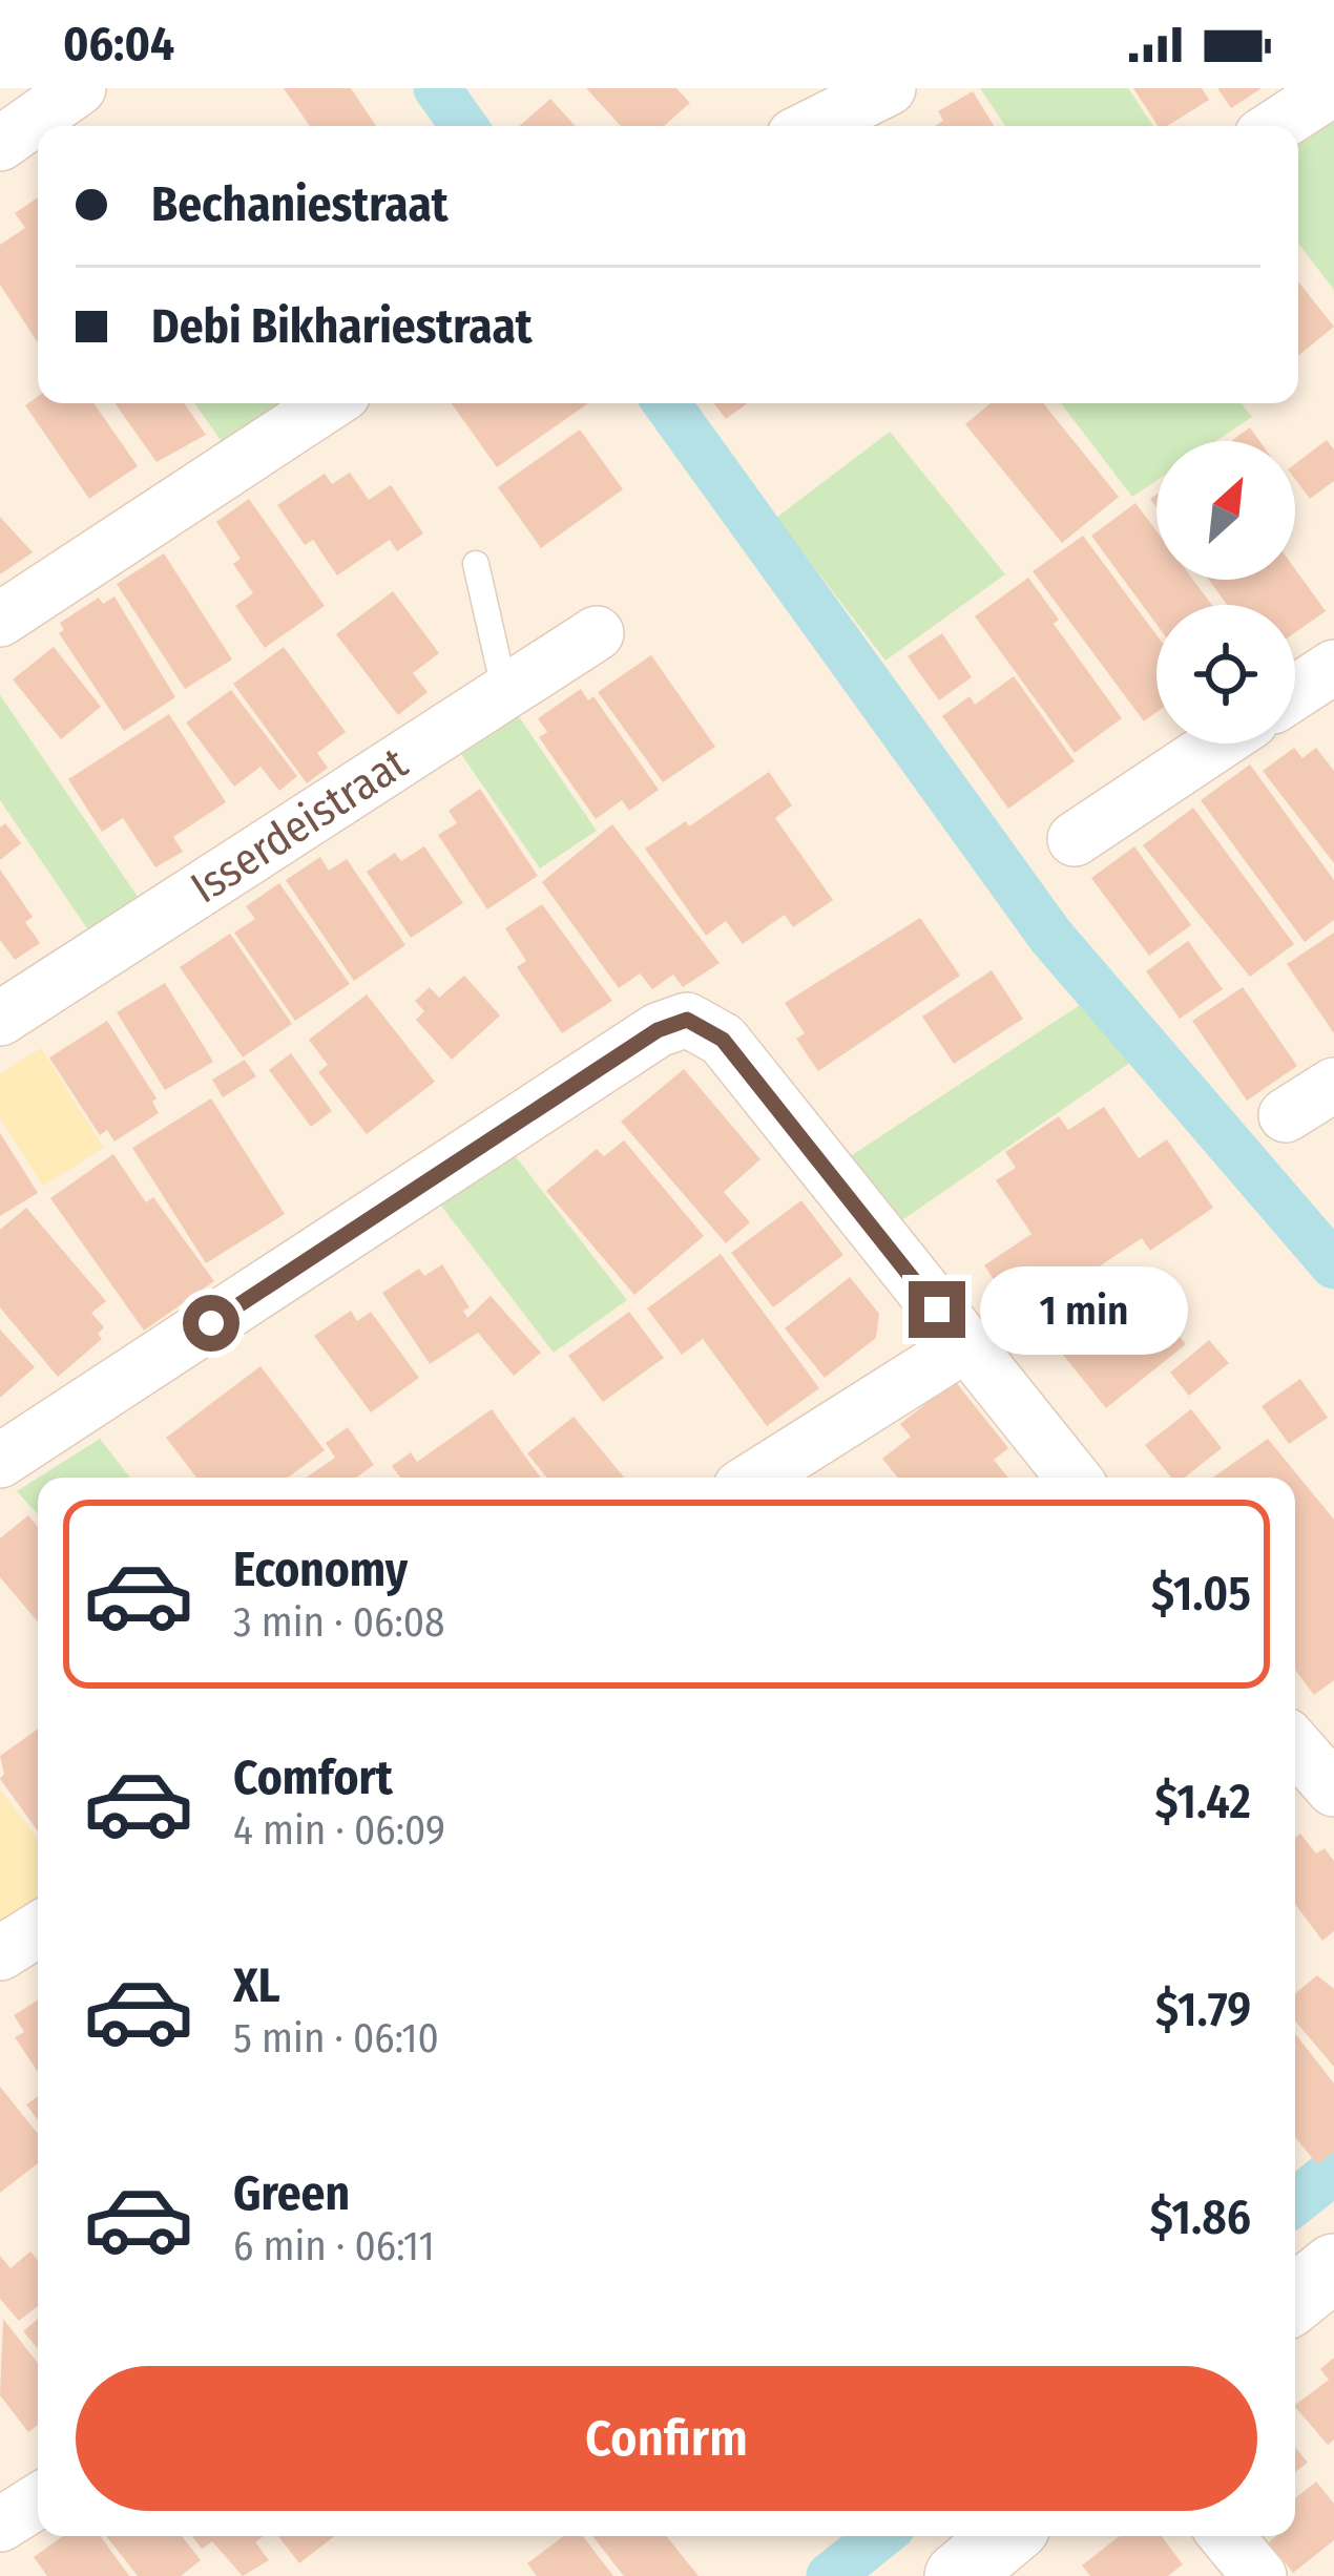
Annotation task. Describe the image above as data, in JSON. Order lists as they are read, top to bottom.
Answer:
{
  "streets": {
    "street": ["Isserdeistraat"]
  },
  "north": "top right",
  "page": {
    "status": "06:04",
    "banner": ["Bechaniestraat", "Debi Bikhariestraat"],
    "bubble": "1 min",
    "list": [
      {
        "name": "Economy",
        "note": "3 min · 06:08",
        "value": "$1.05"
      },
      {
        "name": "Comfort",
        "note": "4 min · 06:09",
        "value": "$1.42"
      },
      {
        "name": "XL",
        "note": "5 min · 06:10",
        "value": "$1.79"
      },
      {
        "name": "Green",
        "note": "6 min · 06:11",
        "value": "$1.86"
      }
    ],
    "buttons": "Confirm"
  }
}
